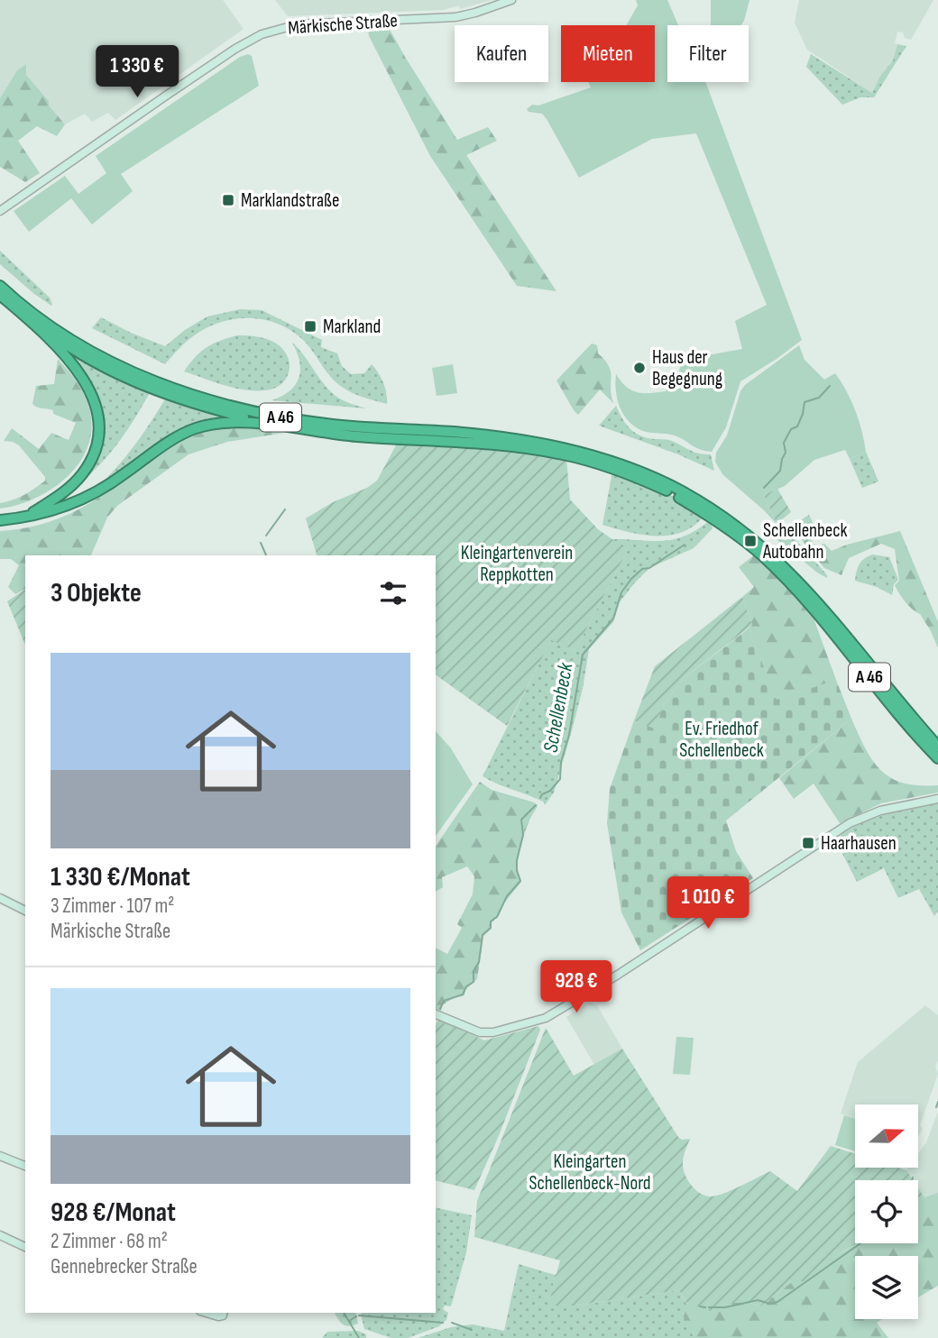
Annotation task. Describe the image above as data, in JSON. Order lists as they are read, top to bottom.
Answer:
{
  "streets": {
    "highway": ["A 46"],
    "main road": ["Märkische Straße"]
  },
  "water": ["Schellenbeck"],
  "parks": ["Kleingartenverein Reppkotten", "Ev. Friedhof Schellenbeck", "Kleingarten Schellenbeck-Nord"],
  "places": {
    "transit": [
      "Marklandstraße",
      "Markland",
      "Schellenbeck Autobahn",
      "Haarhausen"
    ],
    "other": ["Haus der Begegnung"]
  },
  "north": "right",
  "page": {
    "chip": ["Kaufen", "Mieten", "Filter"],
    "price": ["1 330 €", "1 010 €", "928 €"],
    "heading": "3 Objekte",
    "list": [
      {
        "name": "1 330 €/Monat",
        "note": "3 Zimmer · 107 m² · Märkische Straße"
      },
      {
        "name": "928 €/Monat",
        "note": "2 Zimmer · 68 m² · Gennebrecker Straße"
      }
    ]
  }
}
